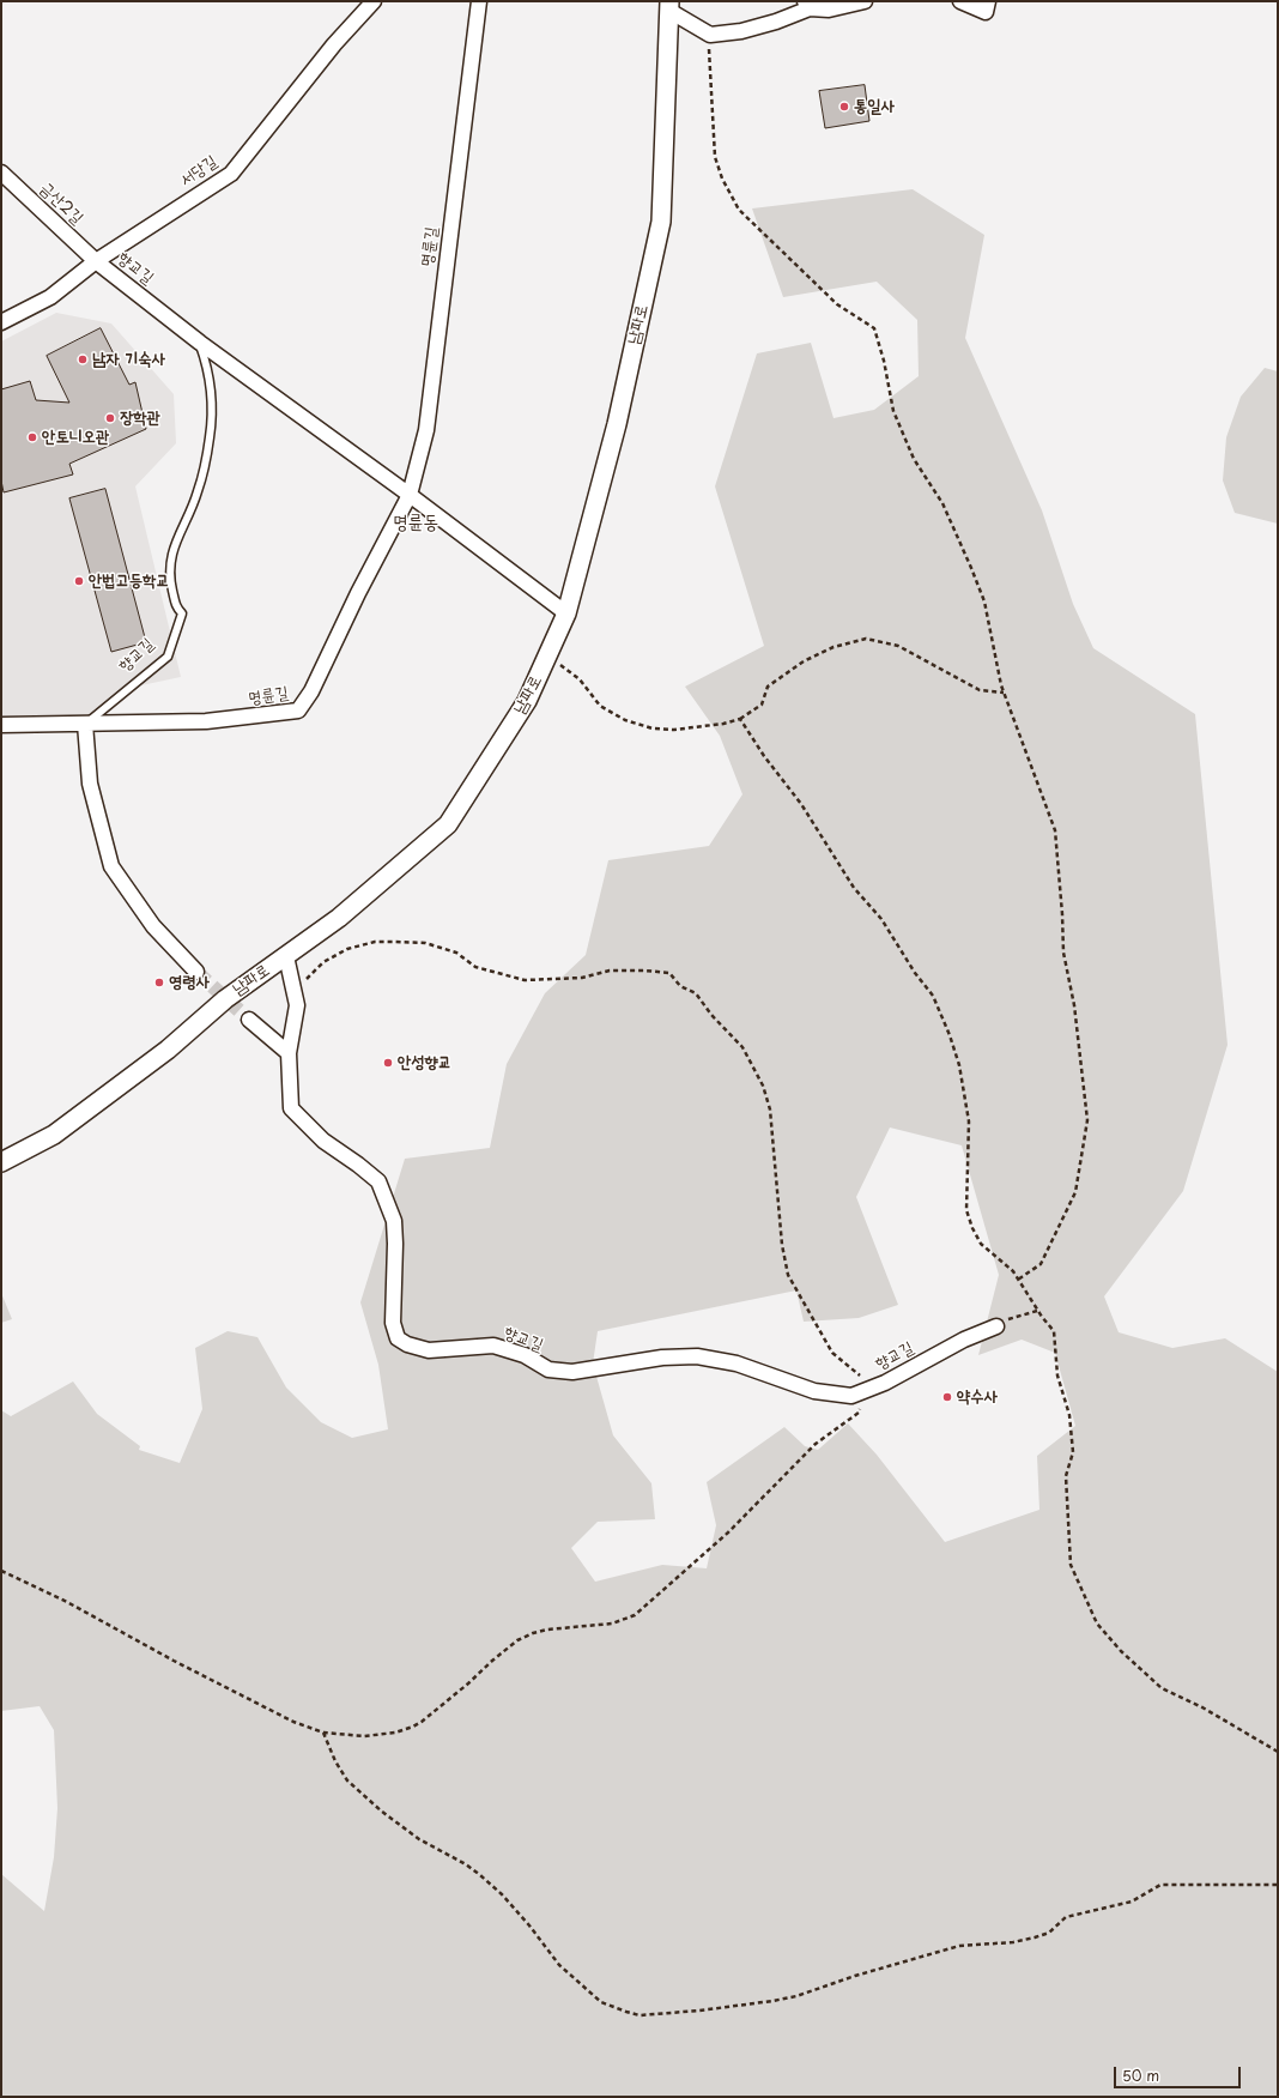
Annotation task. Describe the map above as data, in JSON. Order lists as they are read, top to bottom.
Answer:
{
  "streets": {
    "street": [
      "서당길",
      "금산2길",
      "명륜길",
      "향교길",
      "남파로"
    ]
  },
  "crossings": [
    ["서당길", "금산2길"],
    ["서당길", "향교길"],
    ["금산2길", "향교길"],
    ["명륜길", "향교길"],
    ["향교길", "남파로"]
  ],
  "districts": ["명륜동"],
  "places": [
    "통일사",
    "남자 기숙사",
    "장학관",
    "안토니오관",
    "안법고등학교",
    "영령사",
    "안성향교",
    "약수사"
  ],
  "scale_bar": "50 m"
}
